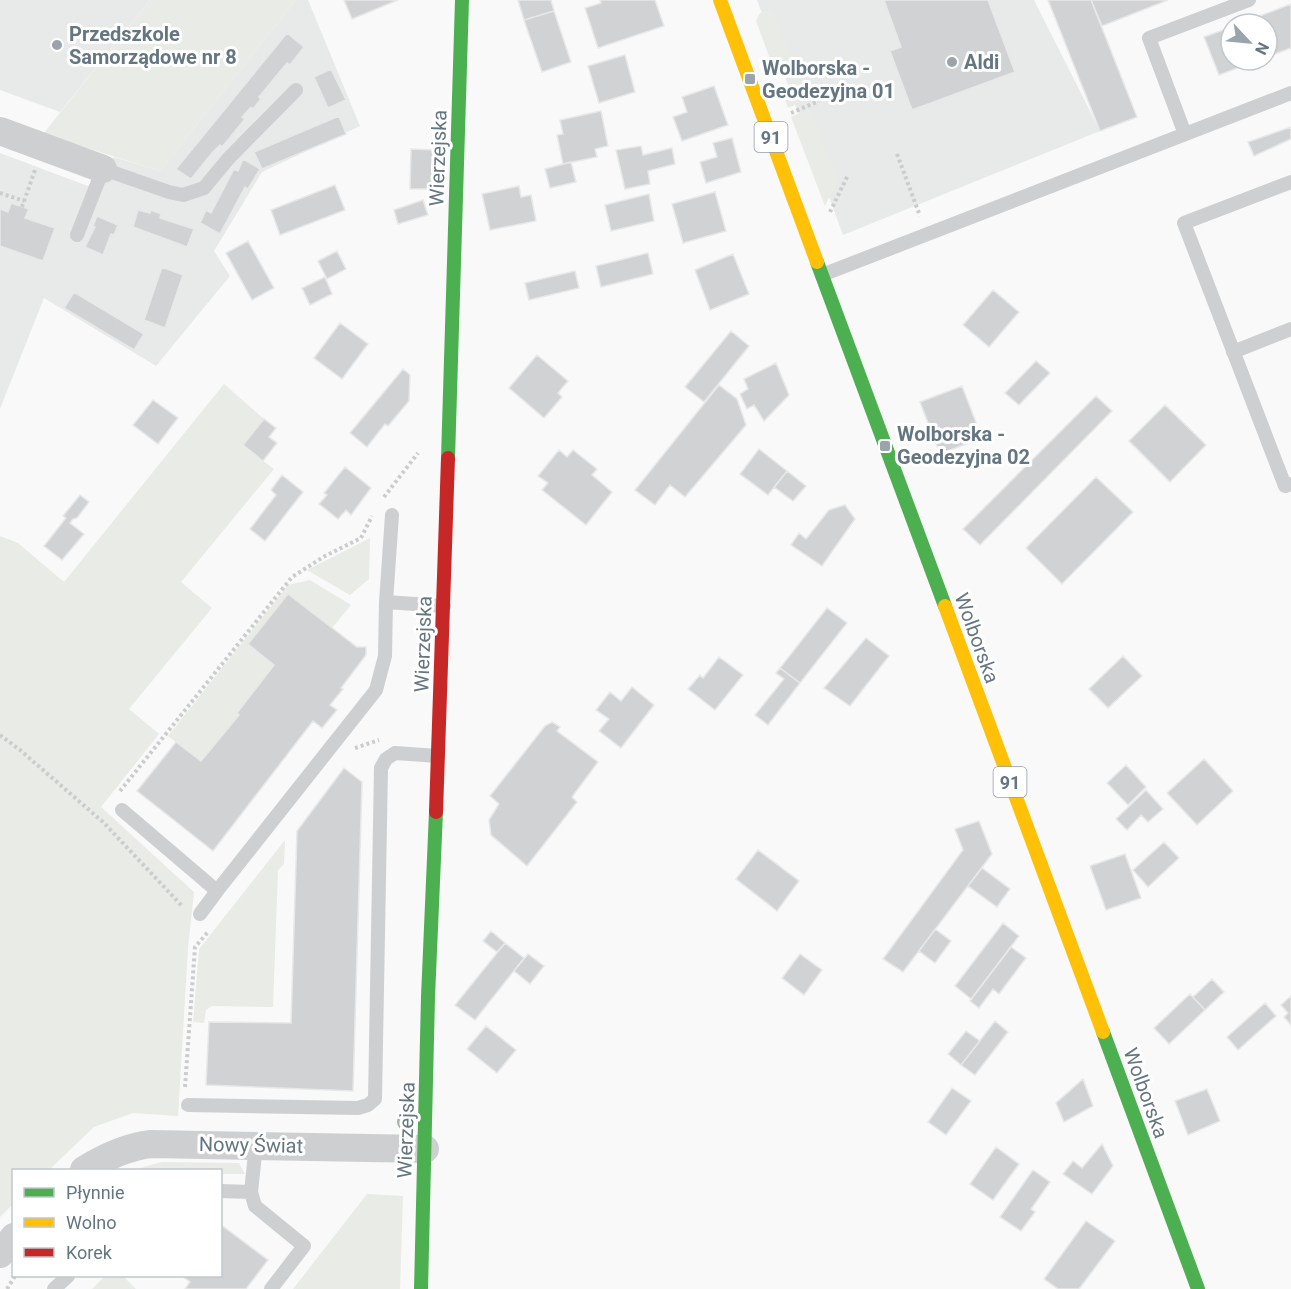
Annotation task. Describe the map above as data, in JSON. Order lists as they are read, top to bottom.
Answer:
{
  "streets": {
    "main road": ["91", "Wierzejska", "Wolborska"],
    "street": ["Nowy Świat"]
  },
  "crossings": [
    ["Wierzejska", "Nowy Świat"]
  ],
  "places": {
    "other": ["Przedszkole Samorządowe nr 8", "Aldi"],
    "transit": ["Wolborska - Geodezyjna 01", "Wolborska - Geodezyjna 02"]
  },
  "legend": ["Płynnie", "Wolno", "Korek"],
  "north": "bottom right"
}
